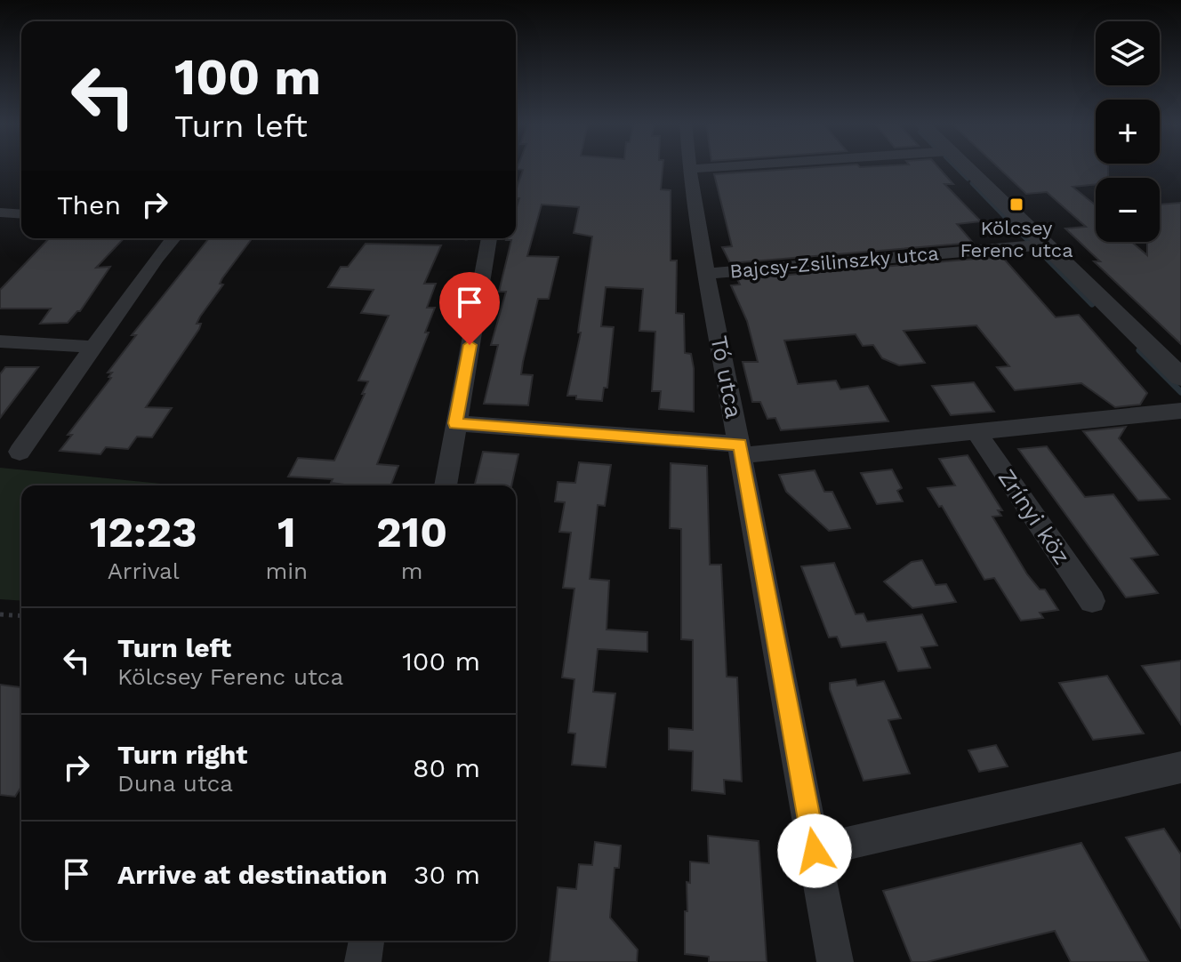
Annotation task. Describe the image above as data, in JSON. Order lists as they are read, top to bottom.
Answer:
{
  "streets": {
    "street": ["Bajcsy-Zsilinszky utca", "Tó utca", "Zrínyi köz"]
  },
  "crossings": [
    ["Bajcsy-Zsilinszky utca", "Tó utca"]
  ],
  "places": {
    "transit": ["Kölcsey Ferenc utca"]
  },
  "page": {
    "map_buttons": ["+", "−"],
    "turn": ["100 m", "Turn left"],
    "then": "Then",
    "eta": [
      "12:23",
      "Arrival",
      "1",
      "min",
      "210",
      "m"
    ],
    "list": [
      {
        "name": "Turn left",
        "note": "Kölcsey Ferenc utca",
        "value": "100 m"
      },
      {
        "name": "Turn right",
        "note": "Duna utca",
        "value": "80 m"
      },
      {
        "name": "Arrive at destination",
        "value": "30 m"
      }
    ]
  }
}
